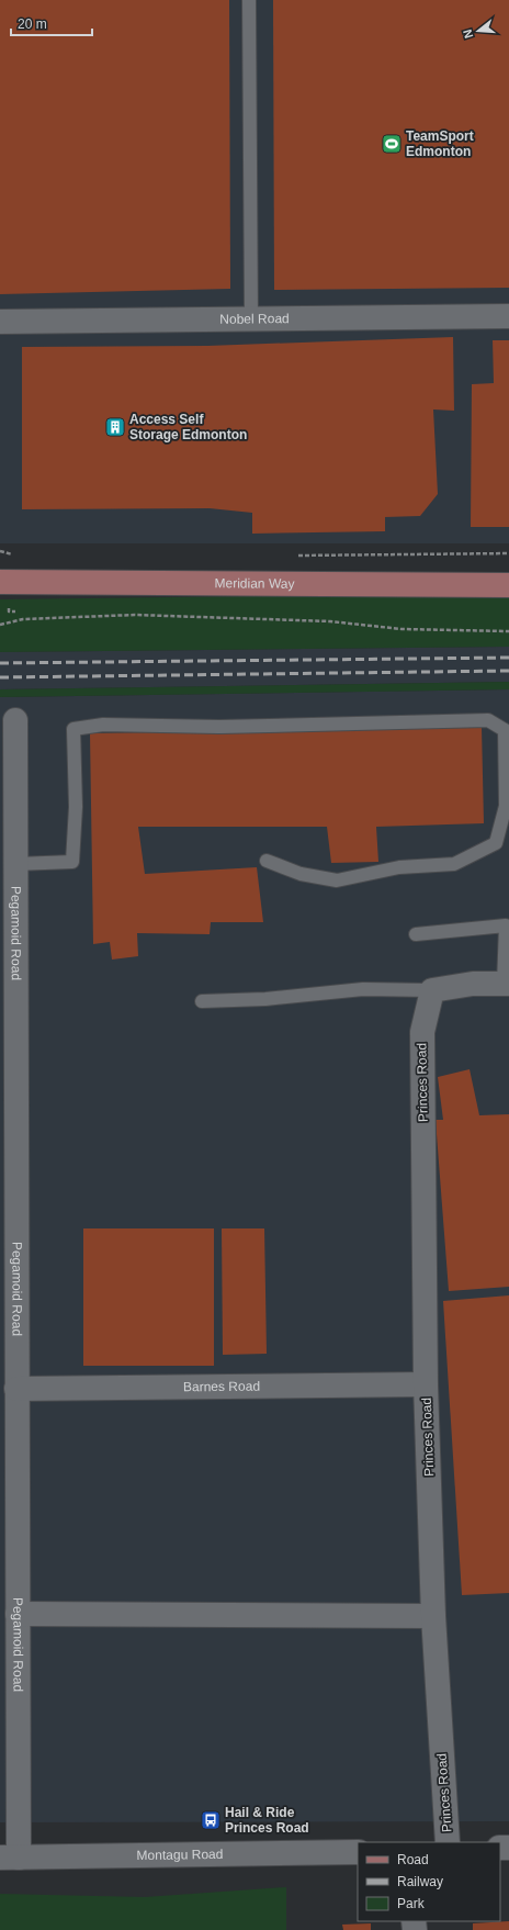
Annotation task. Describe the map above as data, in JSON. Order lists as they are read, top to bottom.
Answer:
{
  "streets": {
    "main road": ["Meridian Way"],
    "street": [
      "Nobel Road",
      "Pegamoid Road",
      "Princes Road",
      "Barnes Road",
      "Montagu Road"
    ]
  },
  "crossings": [
    ["Pegamoid Road", "Barnes Road"],
    ["Pegamoid Road", "Montagu Road"],
    ["Princes Road", "Barnes Road"]
  ],
  "places": {
    "sports": ["TeamSport Edmonton"],
    "building": ["Access Self Storage Edmonton"],
    "bus stop": ["Hail & Ride Princes Road"]
  },
  "legend": ["Road", "Railway", "Park"],
  "scale_bar": "20 m",
  "north": "left"
}
